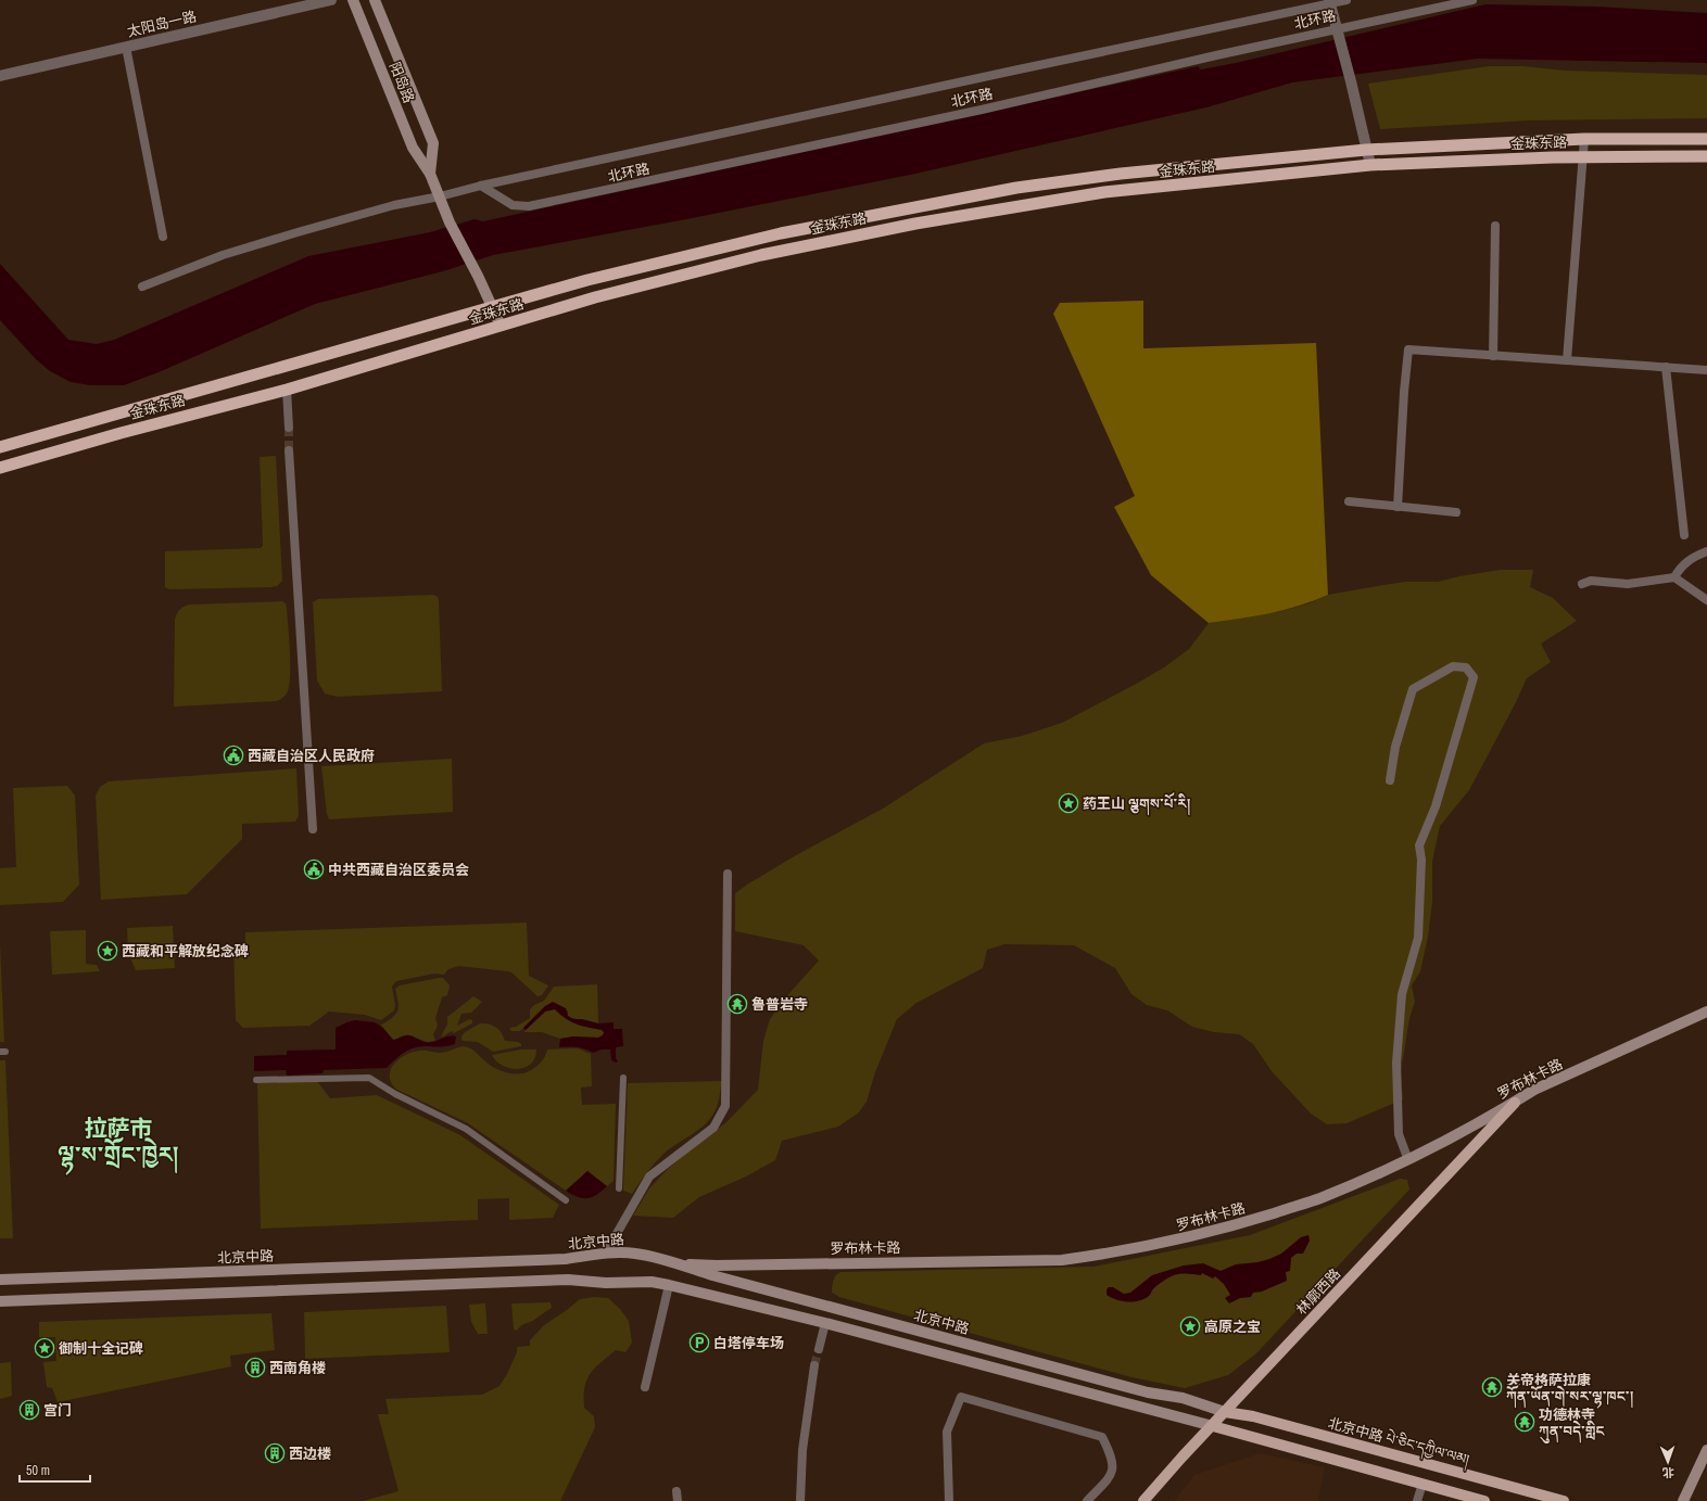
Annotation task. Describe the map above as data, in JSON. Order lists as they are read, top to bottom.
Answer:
{
  "streets": {
    "highway": ["金珠东路"],
    "main road": [
      "阳岛路",
      "罗布林卡路",
      "北京中路",
      "林廓西路",
      "北京中路 པེ་ཅིང་དཀྱིལ་ལམ།"
    ],
    "street": ["北环路", "太阳岛一路"]
  },
  "crossings": [
    ["阳岛路", "金珠东路"],
    ["罗布林卡路", "北京中路"],
    ["罗布林卡路", "林廓西路"],
    ["北京中路", "林廓西路"],
    ["北京中路", "北京中路 པེ་ཅིང་དཀྱིལ་ལམ།"],
    ["林廓西路", "北京中路 པེ་ཅིང་དཀྱིལ་ལམ།"]
  ],
  "districts": ["拉萨市 ལྷ་ས་གྲོང་ཁྱེར།"],
  "places": {
    "public building": ["西藏自治区人民政府", "中共西藏自治区委员会"],
    "place": [
      "药王山 ལྕགས་པོ་རི།",
      "西藏和平解放纪念碑",
      "高原之宝",
      "御制十全记碑"
    ],
    "temple": ["鲁普岩寺", "关帝格萨拉康 ཀོན་ཡོན་གེ་སར་ལྷ་ཁང་།", "功德林寺 ཀུན་བདེ་གླིང"],
    "parking": ["白塔停车场"],
    "building": ["西南角楼", "宫门", "西边楼"]
  },
  "scale_bar": "50 m",
  "north": "bottom"
}
